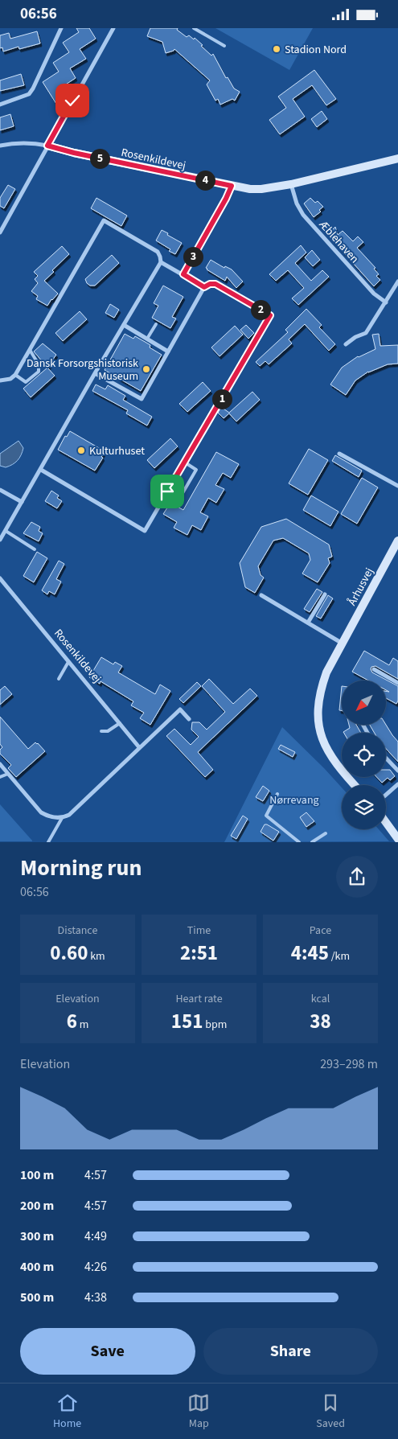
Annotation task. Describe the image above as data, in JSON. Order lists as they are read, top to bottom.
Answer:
{
  "streets": {
    "street": ["Rosenkildevej", "Æblehaven", "Århusvej"]
  },
  "crossings": [
    ["Rosenkildevej", "Æblehaven"]
  ],
  "parks": ["Nørrevang"],
  "places": ["Stadion Nord", "Dansk Forsorgshistorisk Museum", "Kulturhuset"],
  "north": "bottom left",
  "page": {
    "status": "06:56",
    "pins": [
      "5",
      "4",
      "3",
      "2",
      "1"
    ],
    "heading": ["Morning run", "06:56"],
    "stats": [
      ["Distance", "0.60 km"],
      ["Time", "2:51"],
      ["Pace", "4:45 /km"],
      ["Elevation", "6 m"],
      ["Heart rate", "151 bpm"],
      ["kcal", "38"]
    ],
    "chart": ["Elevation", "293–298 m"],
    "list": [
      {
        "name": "100 m",
        "note": "4:57"
      },
      {
        "name": "200 m",
        "note": "4:57"
      },
      {
        "name": "300 m",
        "note": "4:49"
      },
      {
        "name": "400 m",
        "note": "4:26"
      },
      {
        "name": "500 m",
        "note": "4:38"
      }
    ],
    "buttons": ["Save", "Share"],
    "tabs": ["Home", "Map", "Saved"]
  }
}
